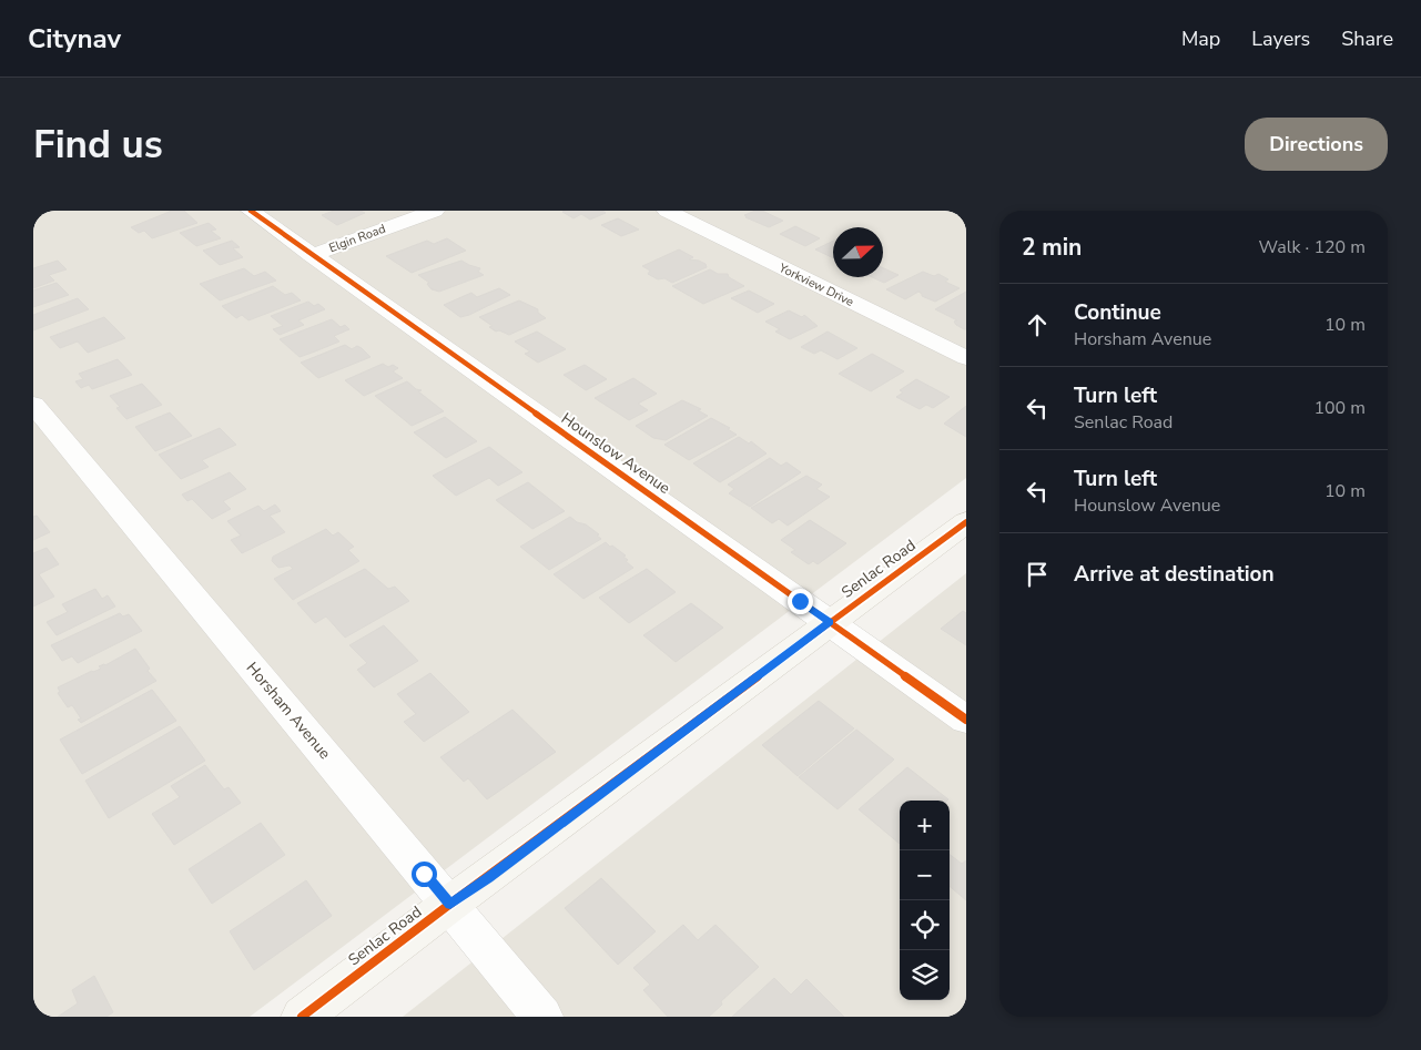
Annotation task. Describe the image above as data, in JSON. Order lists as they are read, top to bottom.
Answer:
{
  "streets": {
    "street": [
      "Elgin Road",
      "Yorkview Drive",
      "Hounslow Avenue",
      "Senlac Road",
      "Horsham Avenue"
    ]
  },
  "crossings": [
    ["Elgin Road", "Hounslow Avenue"],
    ["Hounslow Avenue", "Senlac Road"],
    ["Senlac Road", "Horsham Avenue"]
  ],
  "north": "right",
  "page": {
    "header": "Citynav",
    "nav": ["Map", "Layers", "Share"],
    "buttons": "Directions",
    "title": "Find us",
    "heading": ["2 min", "Walk · 120 m"],
    "list": [
      ["Continue", "Horsham Avenue", "10 m"],
      ["Turn left", "Senlac Road", "100 m"],
      ["Turn left", "Hounslow Avenue", "10 m"],
      "Arrive at destination"
    ],
    "map_buttons": ["+", "−"]
  }
}
